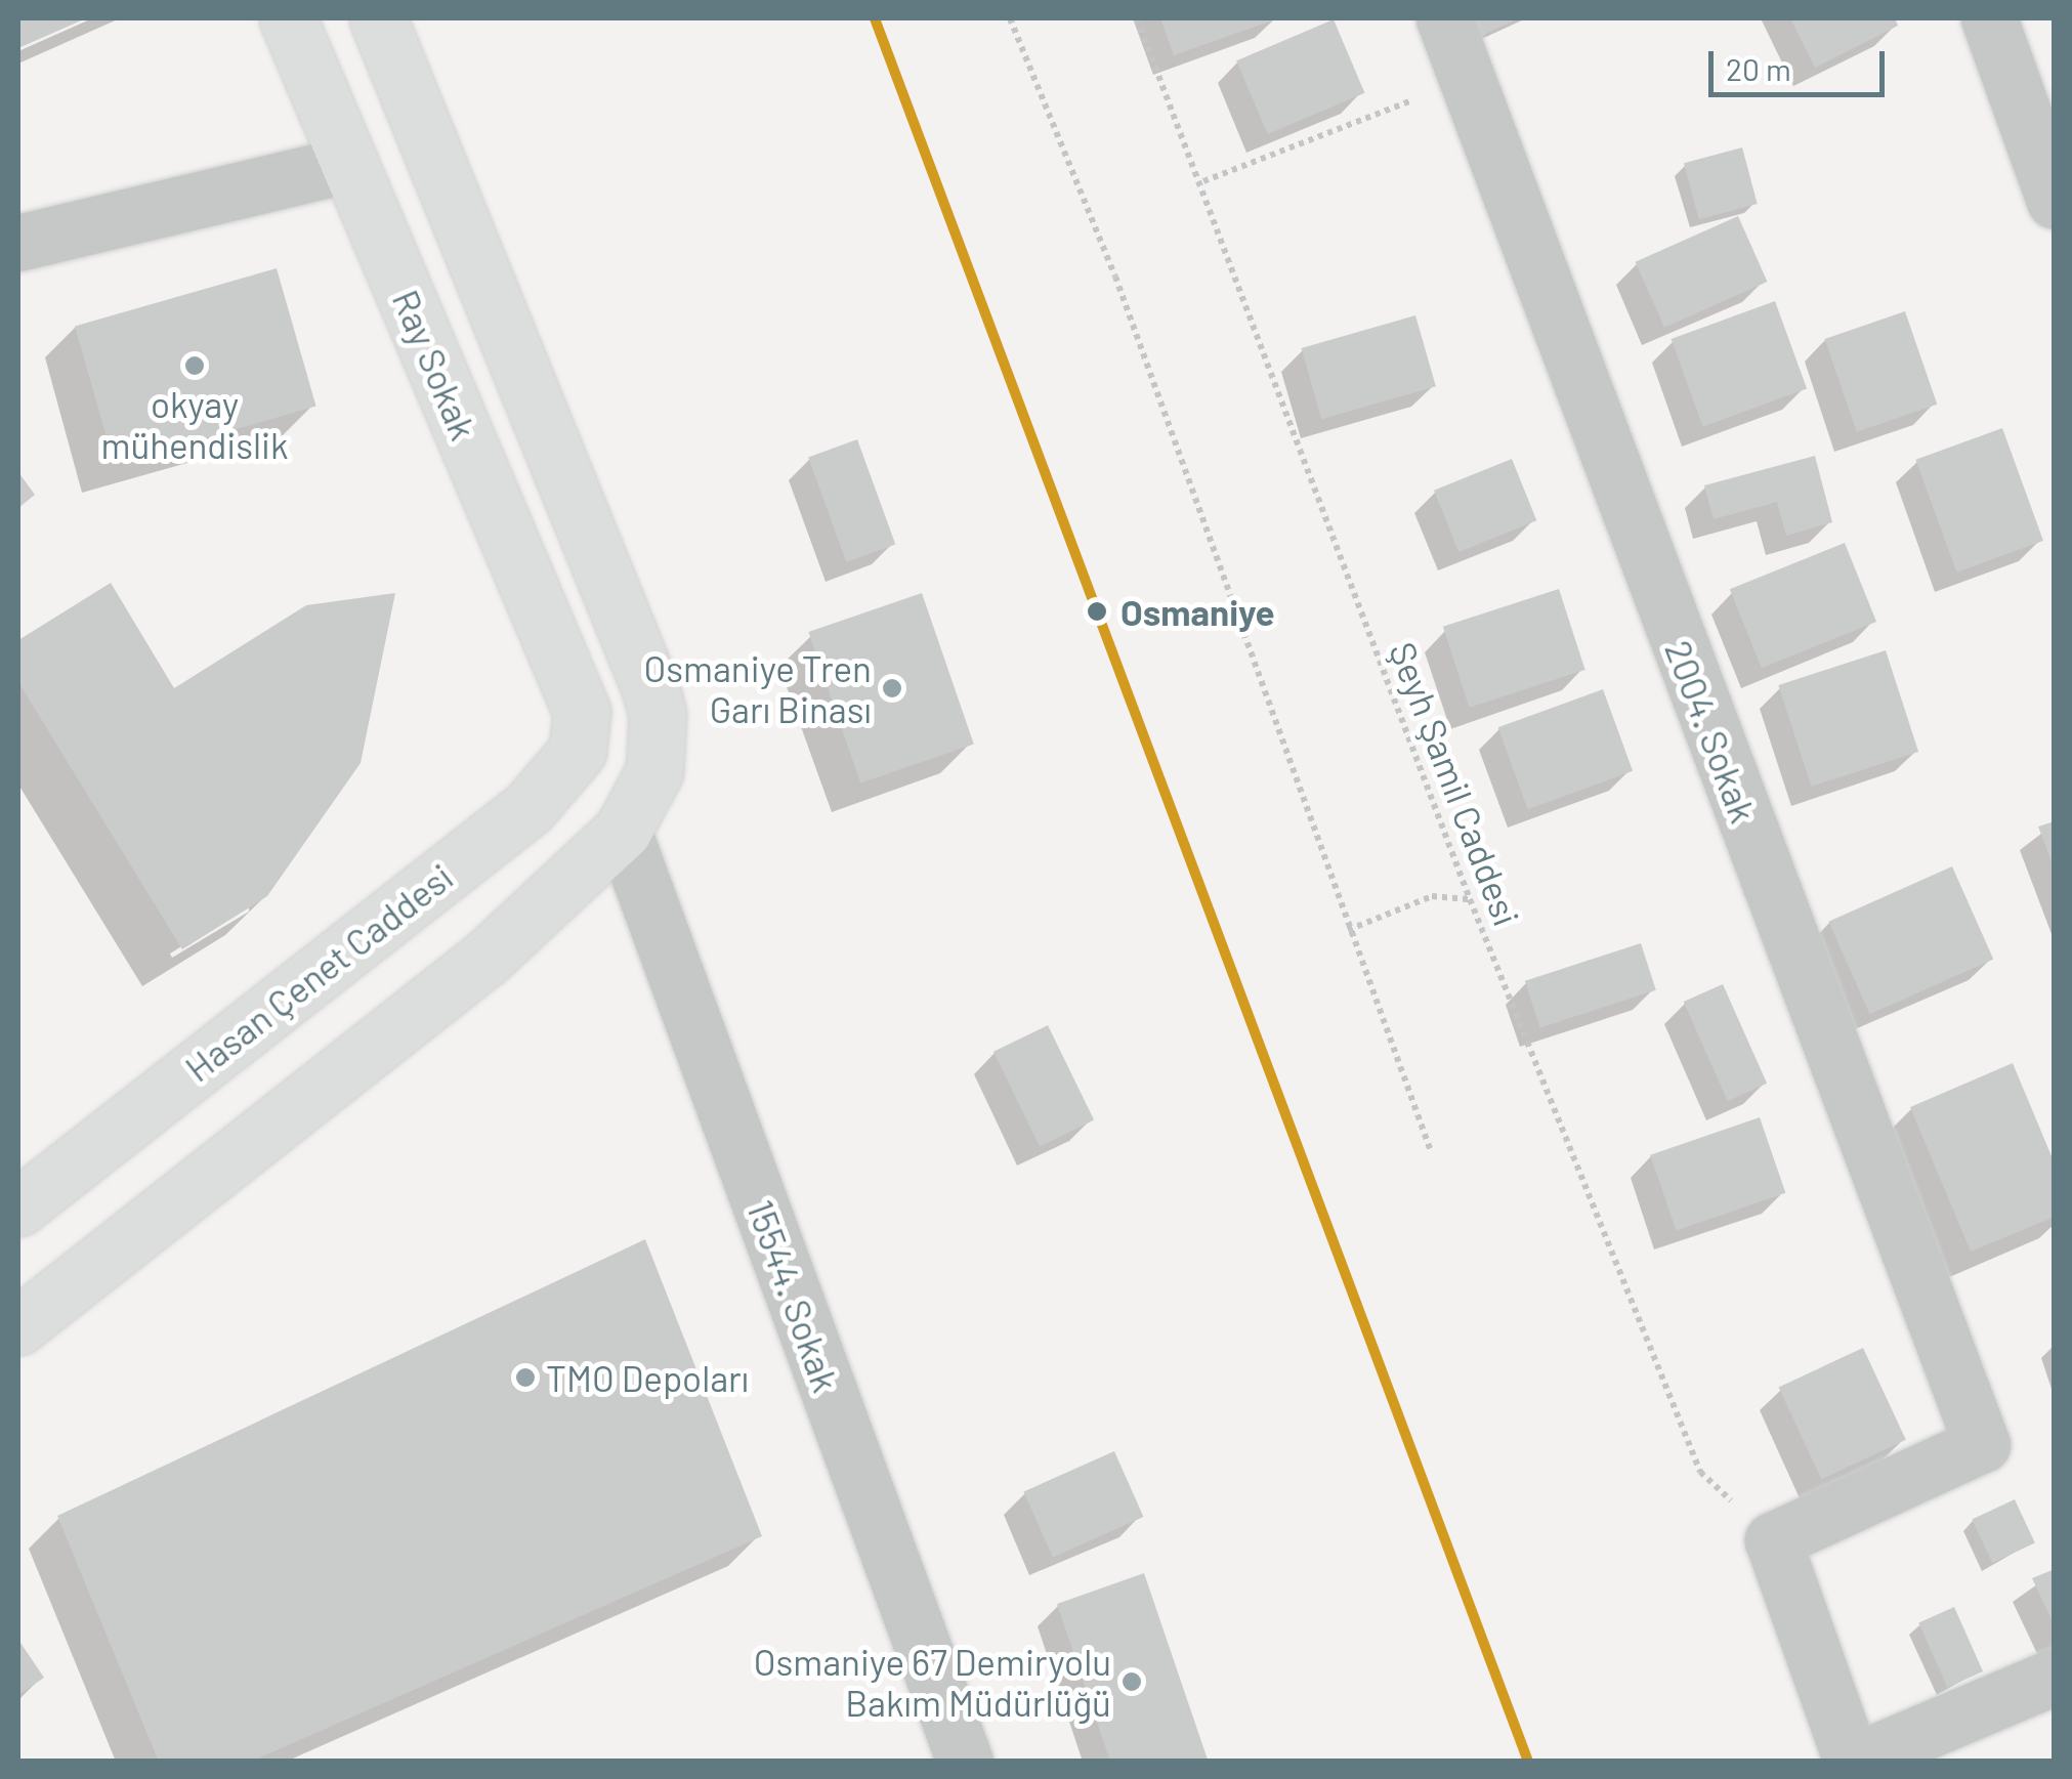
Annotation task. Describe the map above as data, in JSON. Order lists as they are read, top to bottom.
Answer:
{
  "streets": {
    "street": [
      "Ray Sokak",
      "2004. Sokak",
      "Hasan Çenet Caddesi",
      "15544. Sokak"
    ],
    "path": ["Şeyh Şamil Caddesi"]
  },
  "crossings": [
    ["Ray Sokak", "Hasan Çenet Caddesi"],
    ["2004. Sokak", "Şeyh Şamil Caddesi"]
  ],
  "places": [
    "okyay mühendislik",
    "Osmaniye",
    "Osmaniye Tren Garı Binası",
    "TMO Depoları",
    "Osmaniye 67 Demiryolu Bakım Müdürlüğü"
  ],
  "scale_bar": "20 m"
}
